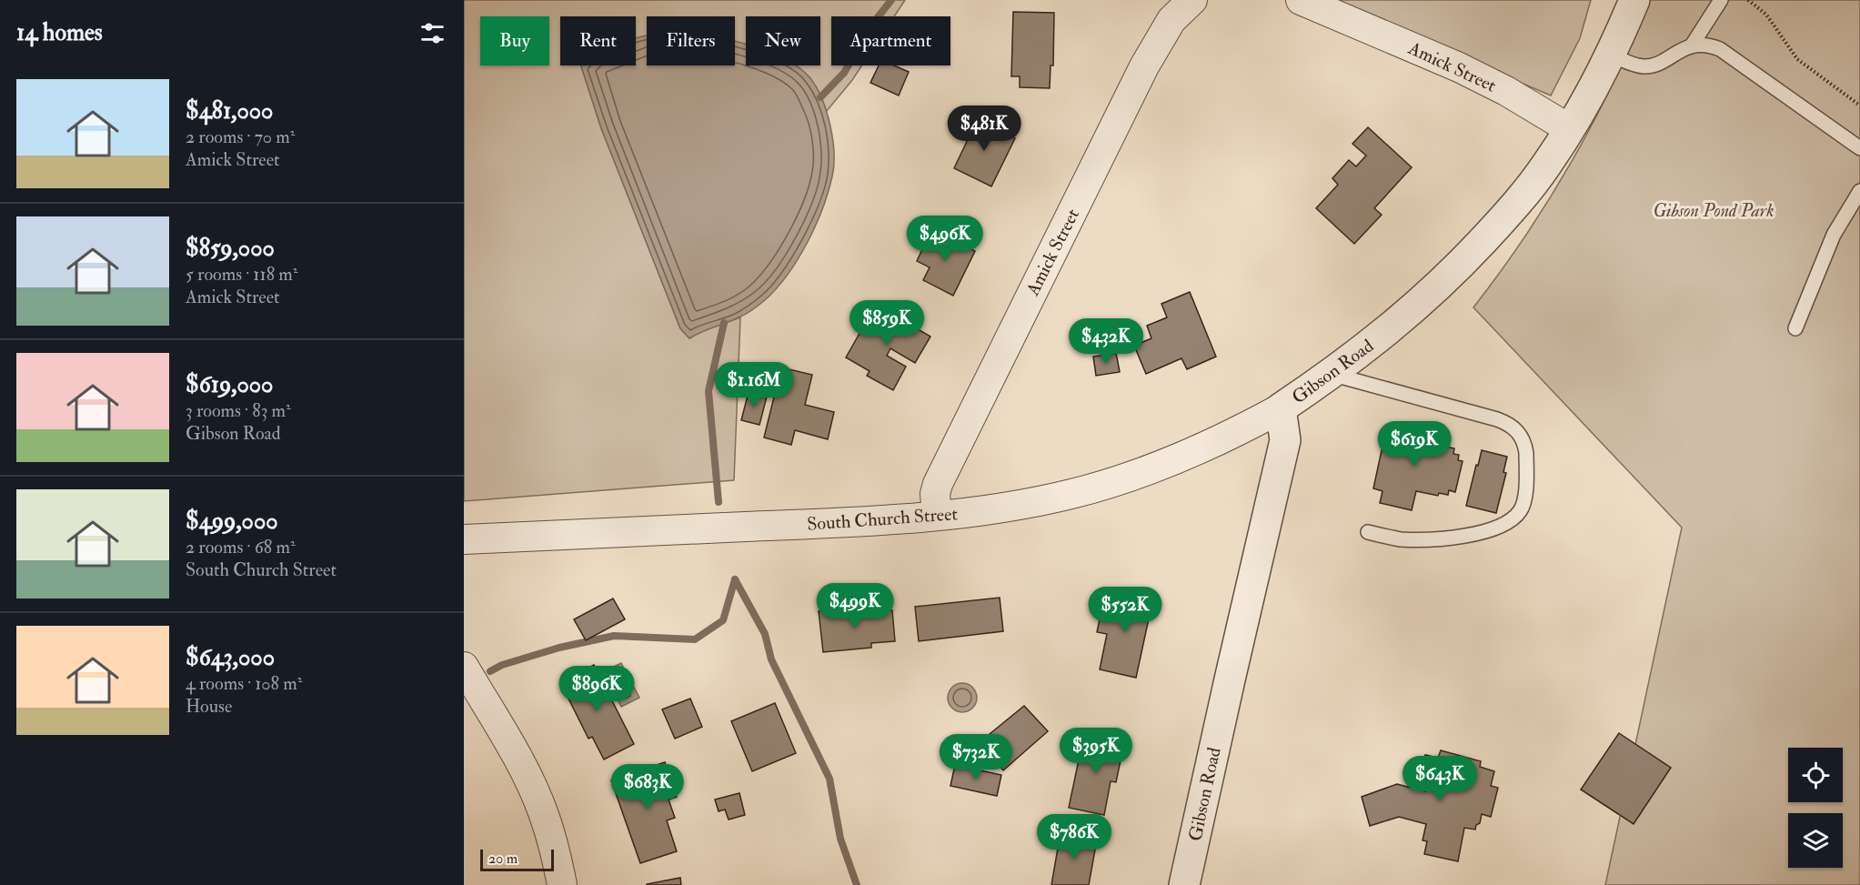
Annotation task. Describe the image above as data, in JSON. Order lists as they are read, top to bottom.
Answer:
{
  "streets": {
    "street": ["Amick Street", "Gibson Road", "South Church Street"]
  },
  "crossings": [
    ["Amick Street", "Gibson Road"],
    ["Amick Street", "South Church Street"],
    ["Gibson Road", "South Church Street"]
  ],
  "parks": ["Gibson Pond Park"],
  "scale_bar": "20 m",
  "page": {
    "heading": "14 homes",
    "chip": [
      "Buy",
      "Rent",
      "Filters",
      "New",
      "Apartment"
    ],
    "list": [
      {
        "name": "$481,000",
        "note": "2 rooms · 70 m² · Amick Street"
      },
      {
        "name": "$859,000",
        "note": "5 rooms · 118 m² · Amick Street"
      },
      {
        "name": "$619,000",
        "note": "3 rooms · 83 m² · Gibson Road"
      },
      {
        "name": "$499,000",
        "note": "2 rooms · 68 m² · South Church Street"
      },
      {
        "name": "$643,000",
        "note": "4 rooms · 108 m² · House"
      }
    ],
    "price": [
      "$481K",
      "$496K",
      "$859K",
      "$432K",
      "$1.16M",
      "$619K",
      "$499K",
      "$552K",
      "$896K",
      "$395K",
      "$732K",
      "$643K",
      "$683K",
      "$786K"
    ],
    "scale": "20 m"
  }
}
